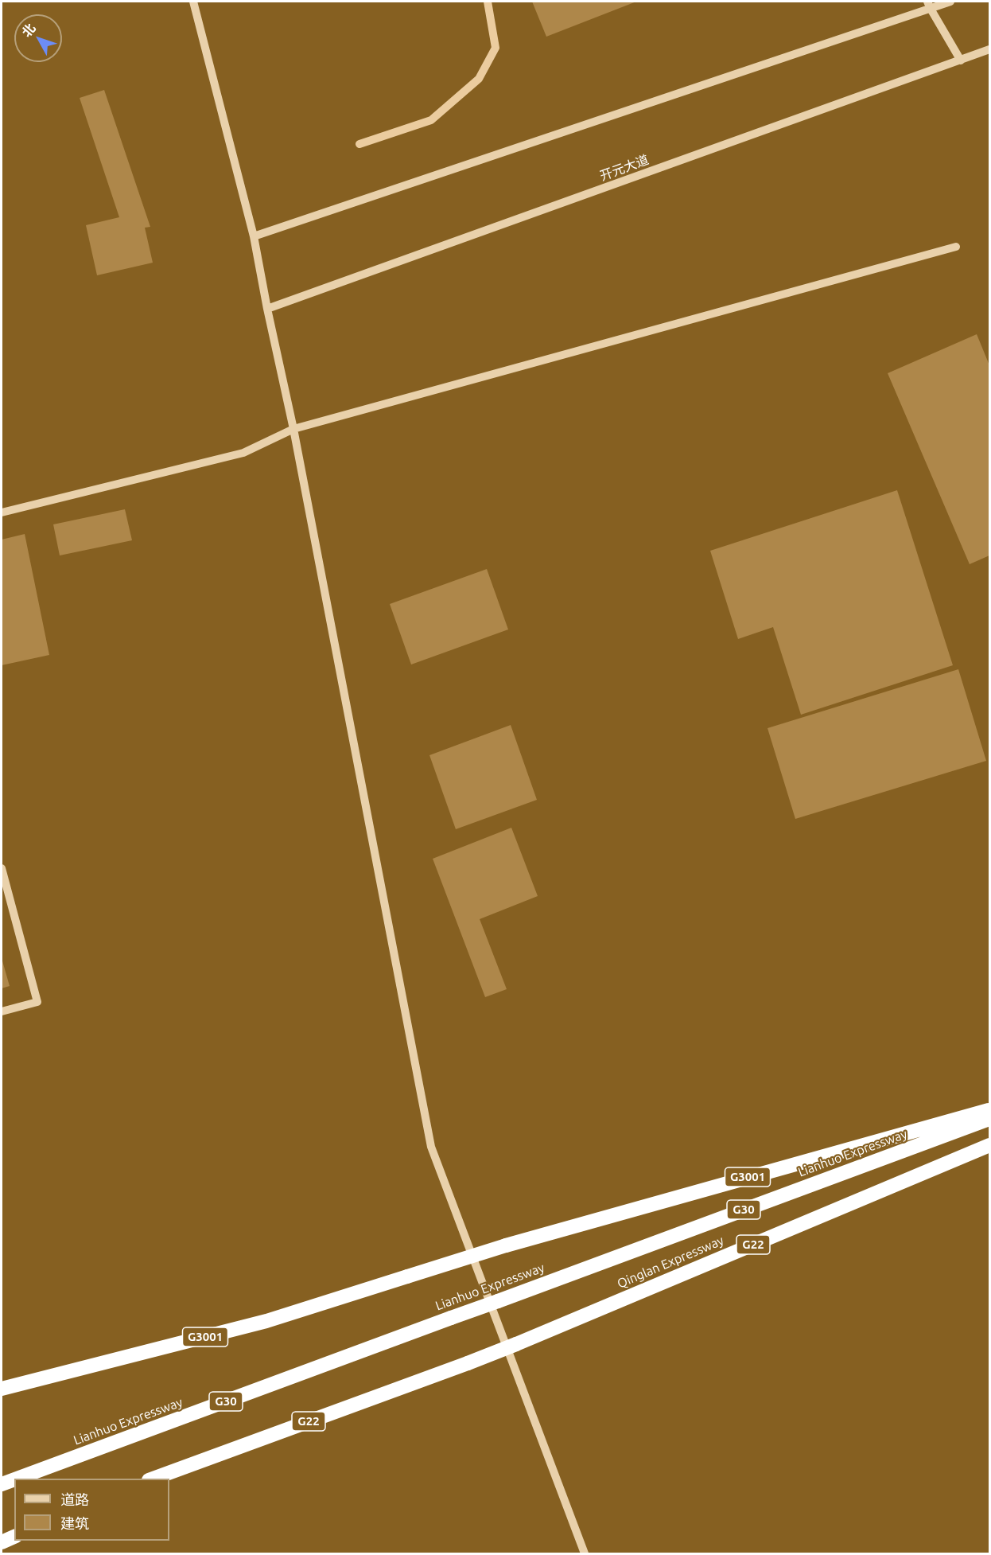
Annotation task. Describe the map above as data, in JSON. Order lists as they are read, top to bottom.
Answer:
{
  "streets": {
    "highway": [
      "Lianhuo Expressway",
      "G3001",
      "G30",
      "G22",
      "Qinglan Expressway"
    ],
    "street": ["开元大道"]
  },
  "legend": ["道路", "建筑"],
  "north": "top left"
}
